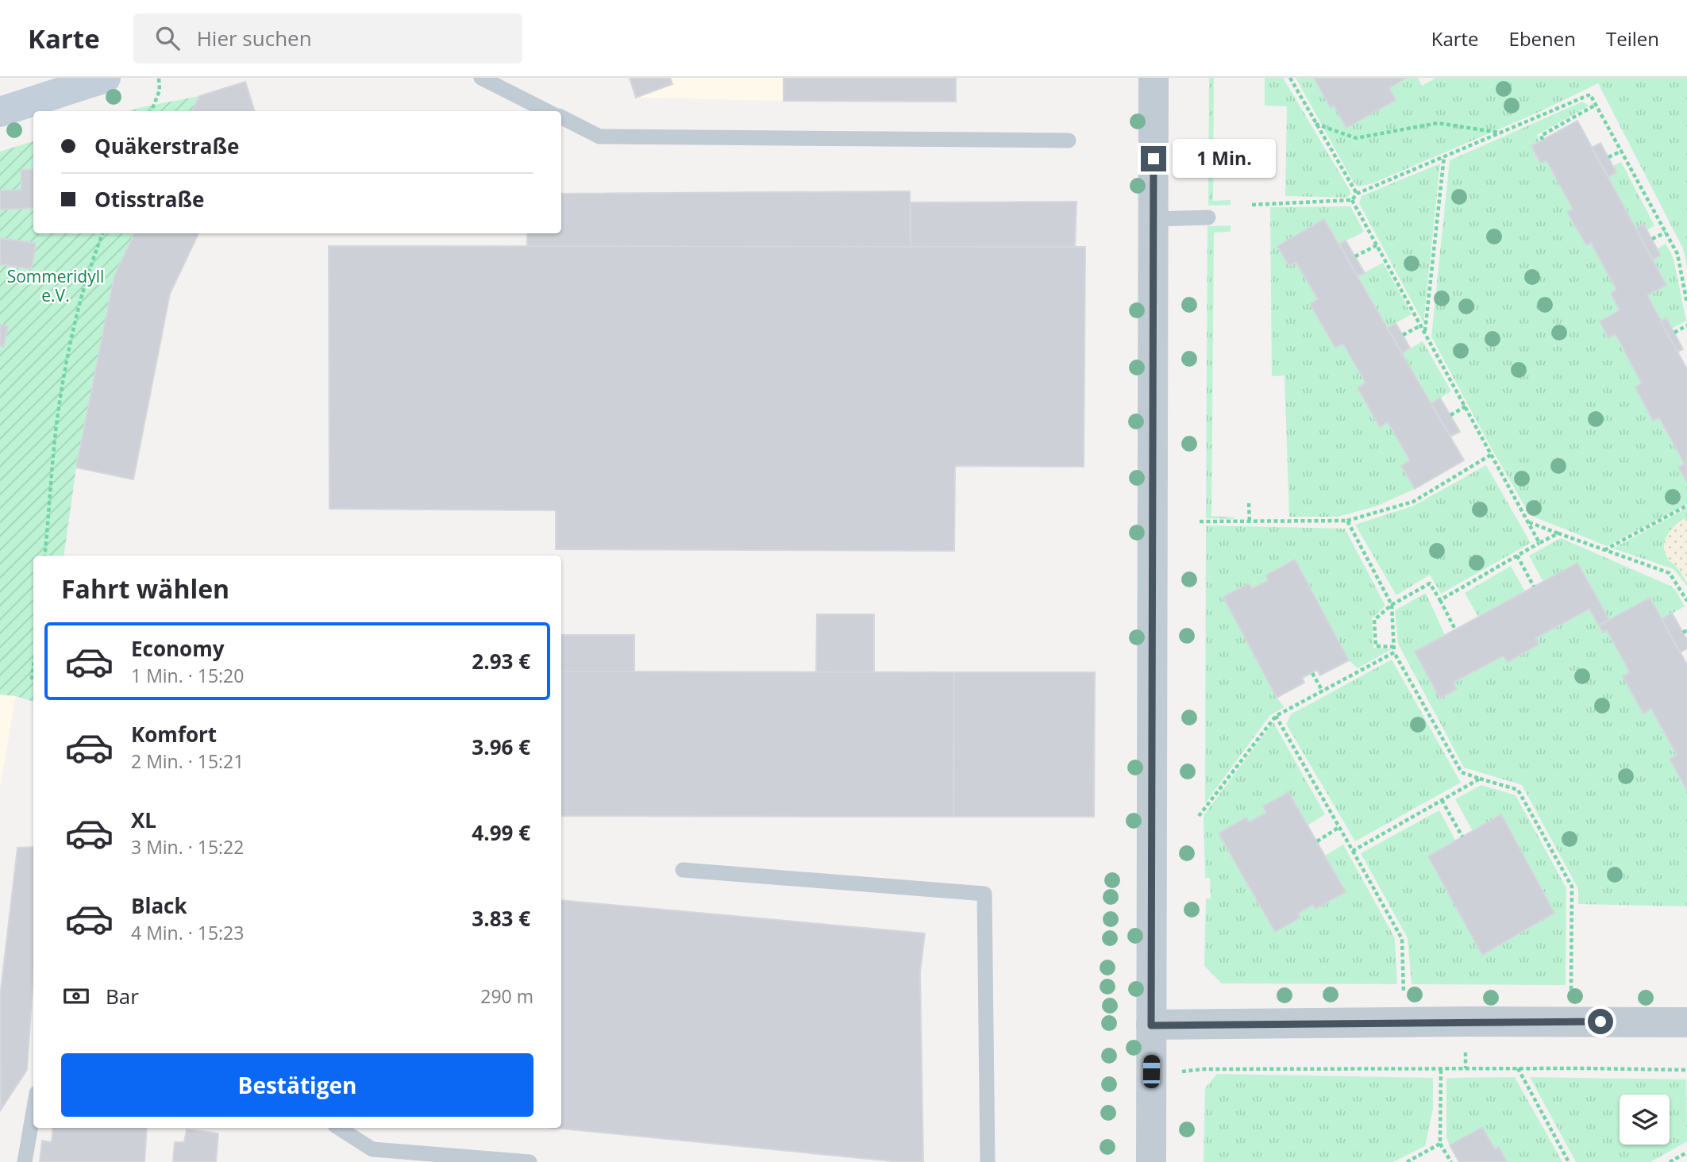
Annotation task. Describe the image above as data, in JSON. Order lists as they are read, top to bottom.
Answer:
{
  "parks": ["Sommeridyll e.V."],
  "page": {
    "header": "Karte",
    "search": "Hier suchen",
    "nav": ["Karte", "Ebenen", "Teilen"],
    "banner": ["Quäkerstraße", "Otisstraße"],
    "bubble": "1 Min.",
    "heading": "Fahrt wählen",
    "list": [
      {
        "name": "Economy",
        "note": "1 Min. · 15:20",
        "value": "2.93 €"
      },
      {
        "name": "Komfort",
        "note": "2 Min. · 15:21",
        "value": "3.96 €"
      },
      {
        "name": "XL",
        "note": "3 Min. · 15:22",
        "value": "4.99 €"
      },
      {
        "name": "Black",
        "note": "4 Min. · 15:23",
        "value": "3.83 €"
      }
    ],
    "pay": ["Bar", "290 m"],
    "buttons": "Bestätigen"
  }
}
